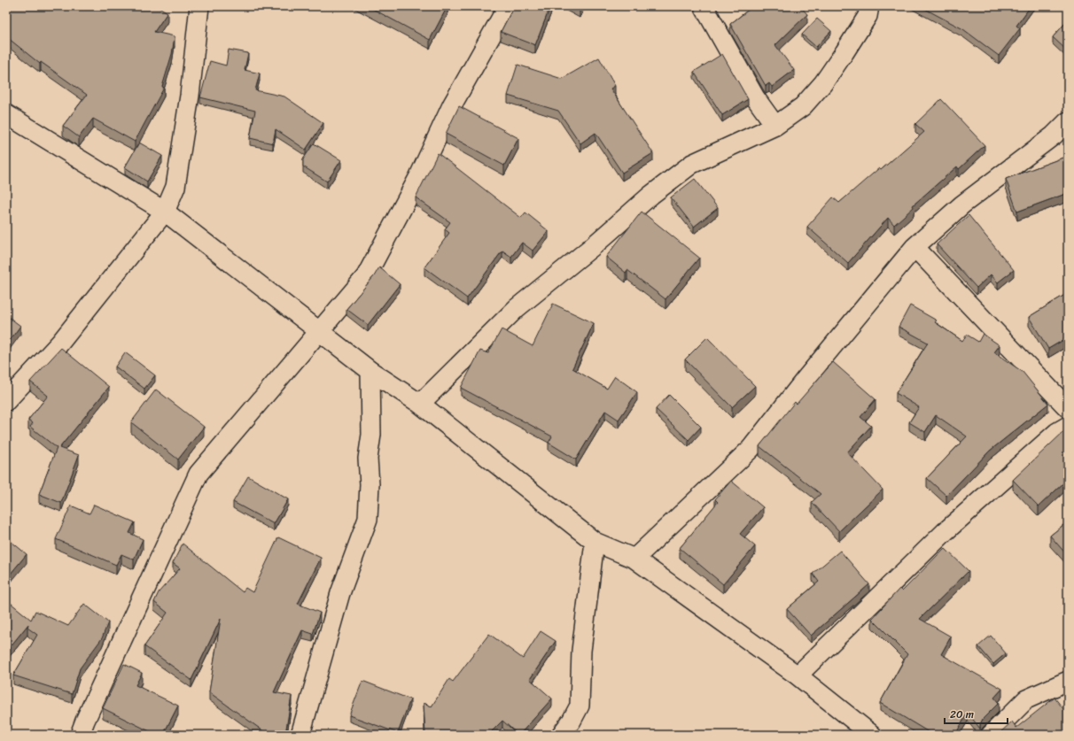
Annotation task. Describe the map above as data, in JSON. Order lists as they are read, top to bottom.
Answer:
{
  "scale_bar": "20 m"
}
